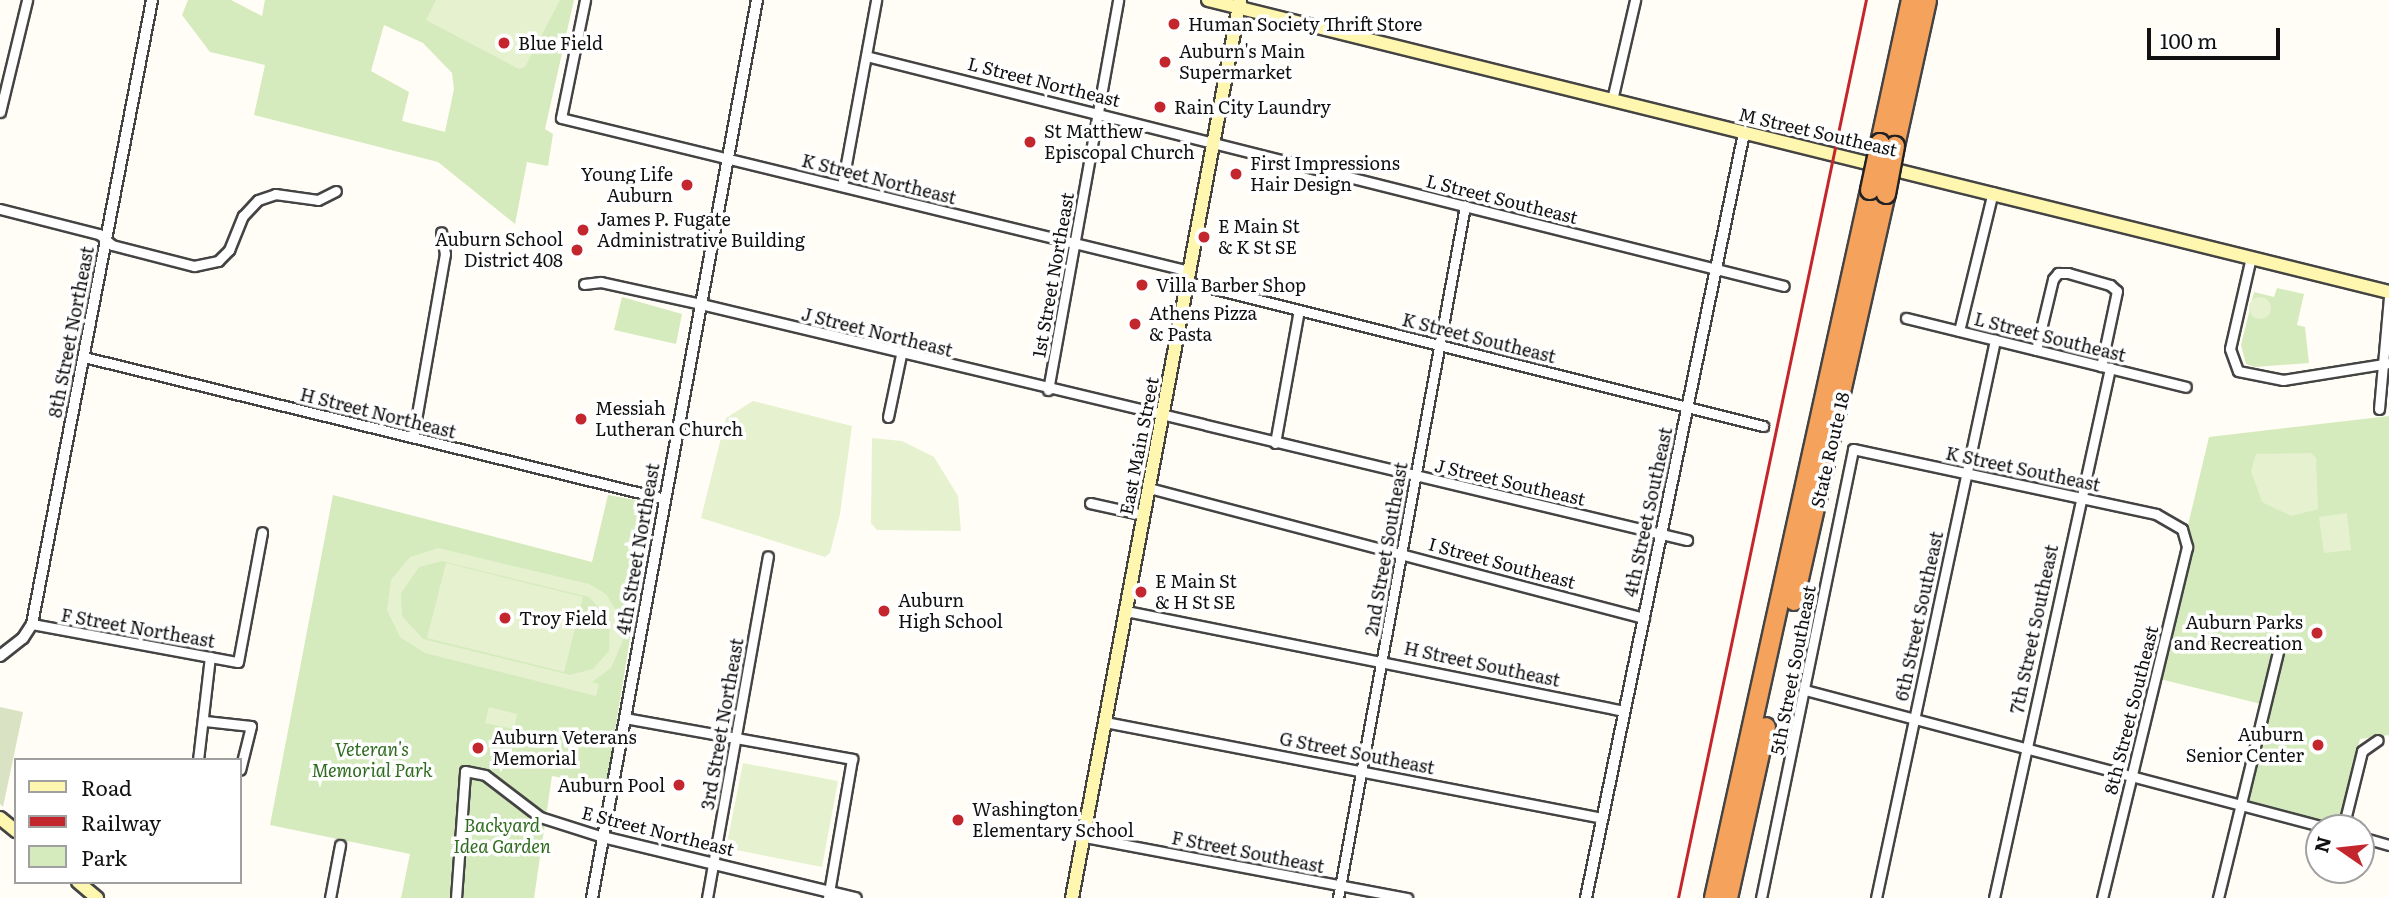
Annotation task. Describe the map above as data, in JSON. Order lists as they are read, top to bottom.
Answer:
{
  "streets": {
    "highway": ["State Route 18"],
    "main road": ["M Street Southeast", "East Main Street"],
    "street": [
      "L Street Northeast",
      "K Street Northeast",
      "L Street Southeast",
      "1st Street Northeast",
      "8th Street Northeast",
      "J Street Northeast",
      "K Street Southeast",
      "H Street Northeast",
      "J Street Southeast",
      "4th Street Southeast",
      "4th Street Northeast",
      "2nd Street Southeast",
      "I Street Southeast",
      "6th Street Southeast",
      "F Street Northeast",
      "7th Street Southeast",
      "H Street Southeast",
      "5th Street Southeast",
      "8th Street Southeast",
      "3rd Street Northeast",
      "G Street Southeast",
      "E Street Northeast",
      "F Street Southeast"
    ]
  },
  "crossings": [
    ["L Street Northeast", "L Street Southeast"],
    ["L Street Northeast", "1st Street Northeast"],
    ["L Street Northeast", "East Main Street"],
    ["M Street Southeast", "East Main Street"],
    ["M Street Southeast", "4th Street Southeast"],
    ["K Street Northeast", "1st Street Northeast"],
    ["K Street Northeast", "K Street Southeast"],
    ["K Street Northeast", "East Main Street"],
    ["K Street Northeast", "4th Street Northeast"],
    ["L Street Southeast", "East Main Street"],
    ["L Street Southeast", "4th Street Southeast"],
    ["L Street Southeast", "2nd Street Southeast"],
    ["L Street Southeast", "6th Street Southeast"],
    ["L Street Southeast", "7th Street Southeast"],
    ["1st Street Northeast", "J Street Northeast"],
    ["8th Street Northeast", "H Street Northeast"],
    ["8th Street Northeast", "F Street Northeast"],
    ["J Street Northeast", "East Main Street"],
    ["J Street Northeast", "J Street Southeast"],
    ["J Street Northeast", "4th Street Northeast"],
    ["K Street Southeast", "East Main Street"],
    ["K Street Southeast", "4th Street Southeast"],
    ["K Street Southeast", "2nd Street Southeast"],
    ["K Street Southeast", "6th Street Southeast"],
    ["K Street Southeast", "7th Street Southeast"],
    ["K Street Southeast", "5th Street Southeast"],
    ["K Street Southeast", "8th Street Southeast"],
    ["H Street Northeast", "4th Street Northeast"],
    ["East Main Street", "J Street Southeast"],
    ["East Main Street", "I Street Southeast"],
    ["East Main Street", "H Street Southeast"],
    ["East Main Street", "G Street Southeast"],
    ["East Main Street", "F Street Southeast"],
    ["J Street Southeast", "4th Street Southeast"],
    ["J Street Southeast", "2nd Street Southeast"],
    ["4th Street Southeast", "I Street Southeast"],
    ["4th Street Southeast", "H Street Southeast"],
    ["4th Street Southeast", "G Street Southeast"],
    ["4th Street Northeast", "E Street Northeast"],
    ["2nd Street Southeast", "I Street Southeast"],
    ["2nd Street Southeast", "H Street Southeast"],
    ["2nd Street Southeast", "G Street Southeast"],
    ["2nd Street Southeast", "F Street Southeast"],
    ["3rd Street Northeast", "E Street Northeast"]
  ],
  "parks": ["Veteran's Memorial Park", "Backyard Idea Garden"],
  "places": [
    "Human Society Thrift Store",
    "Blue Field",
    "Auburn's Main Supermarket",
    "Rain City Laundry",
    "St Matthew Episcopal Church",
    "First Impressions Hair Design",
    "Young Life Auburn",
    "James P. Fugate Administrative Building",
    "E Main St & K St SE",
    "Auburn School District 408",
    "Villa Barber Shop",
    "Athens Pizza & Pasta",
    "Messiah Lutheran Church",
    "E Main St & H St SE",
    "Auburn High School",
    "Troy Field",
    "Auburn Parks and Recreation",
    "Auburn Senior Center",
    "Auburn Veterans Memorial",
    "Auburn Pool",
    "Washington Elementary School"
  ],
  "legend": ["Road", "Railway", "Park"],
  "scale_bar": "100 m",
  "north": "left"
}
